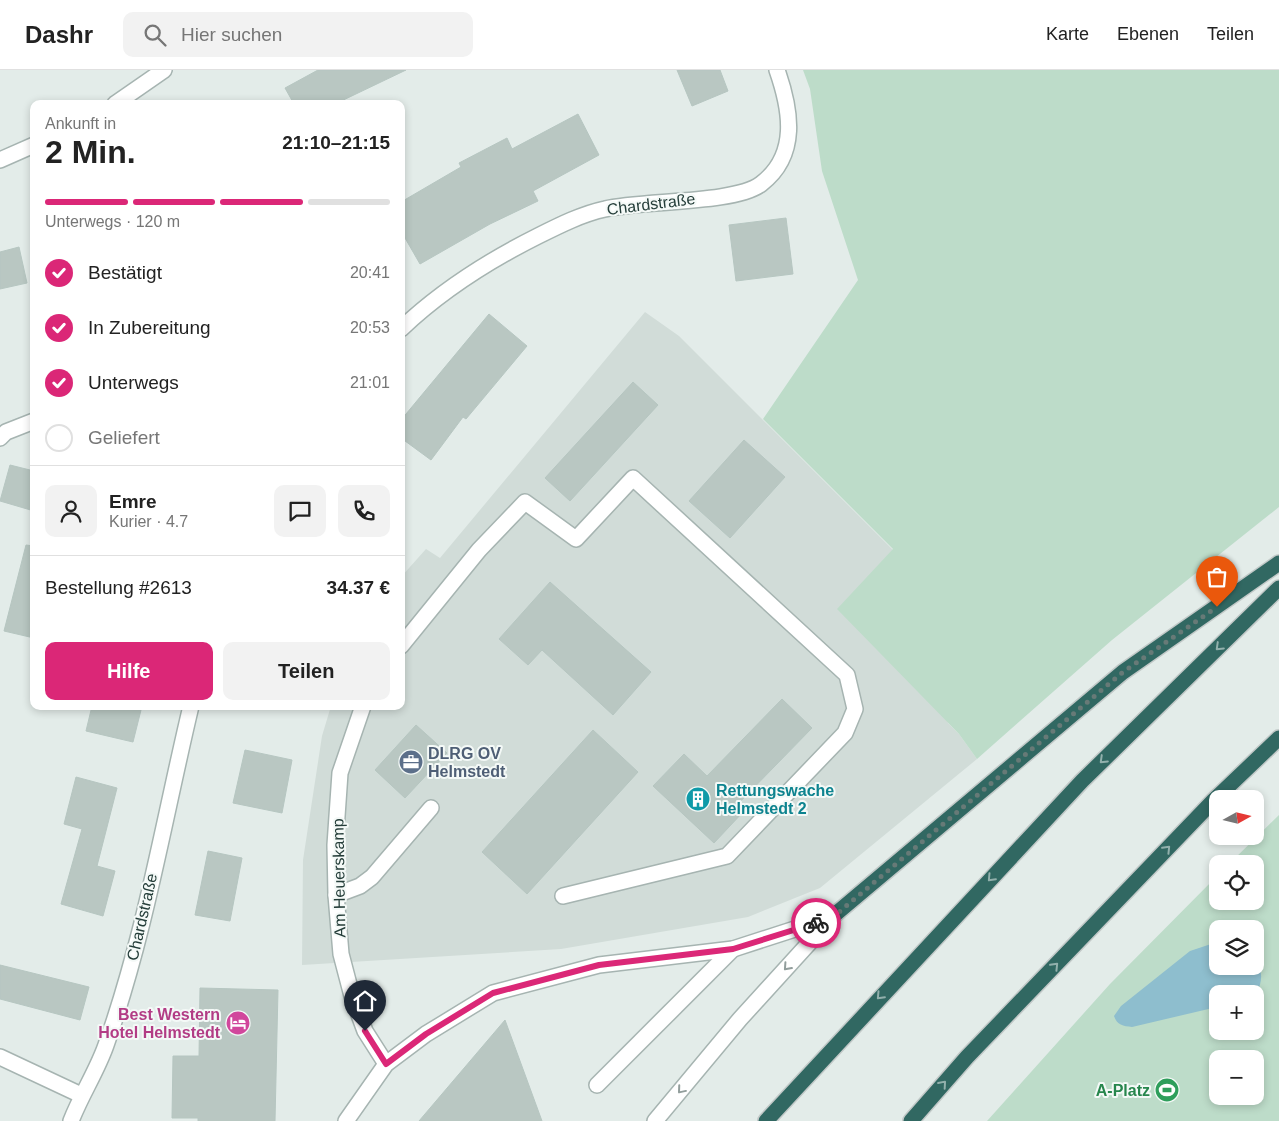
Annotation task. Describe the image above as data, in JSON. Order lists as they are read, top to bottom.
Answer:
{
  "streets": {
    "street": ["Chardstraße", "Am Heuerskamp"]
  },
  "places": {
    "office": ["DLRG OV Helmstedt"],
    "building": ["Rettungswache Helmstedt 2"],
    "hotel": ["Best Western Hotel Helmstedt"],
    "sports": ["A-Platz"]
  },
  "north": "right",
  "page": {
    "header": "Dashr",
    "search": "Hier suchen",
    "nav": ["Karte", "Ebenen", "Teilen"],
    "heading": ["2 Min.", "Ankunft in", "21:10–21:15"],
    "panel": [
      "Emre",
      "Kurier · 4.7",
      "Bestellung #2613",
      "34.37 €"
    ],
    "bar": "Unterwegs · 120 m",
    "list": [
      ["Bestätigt", "20:41"],
      ["In Zubereitung", "20:53"],
      ["Unterwegs", "21:01"],
      "Geliefert"
    ],
    "buttons": ["Hilfe", "Teilen"],
    "map_buttons": ["+", "−"]
  }
}
